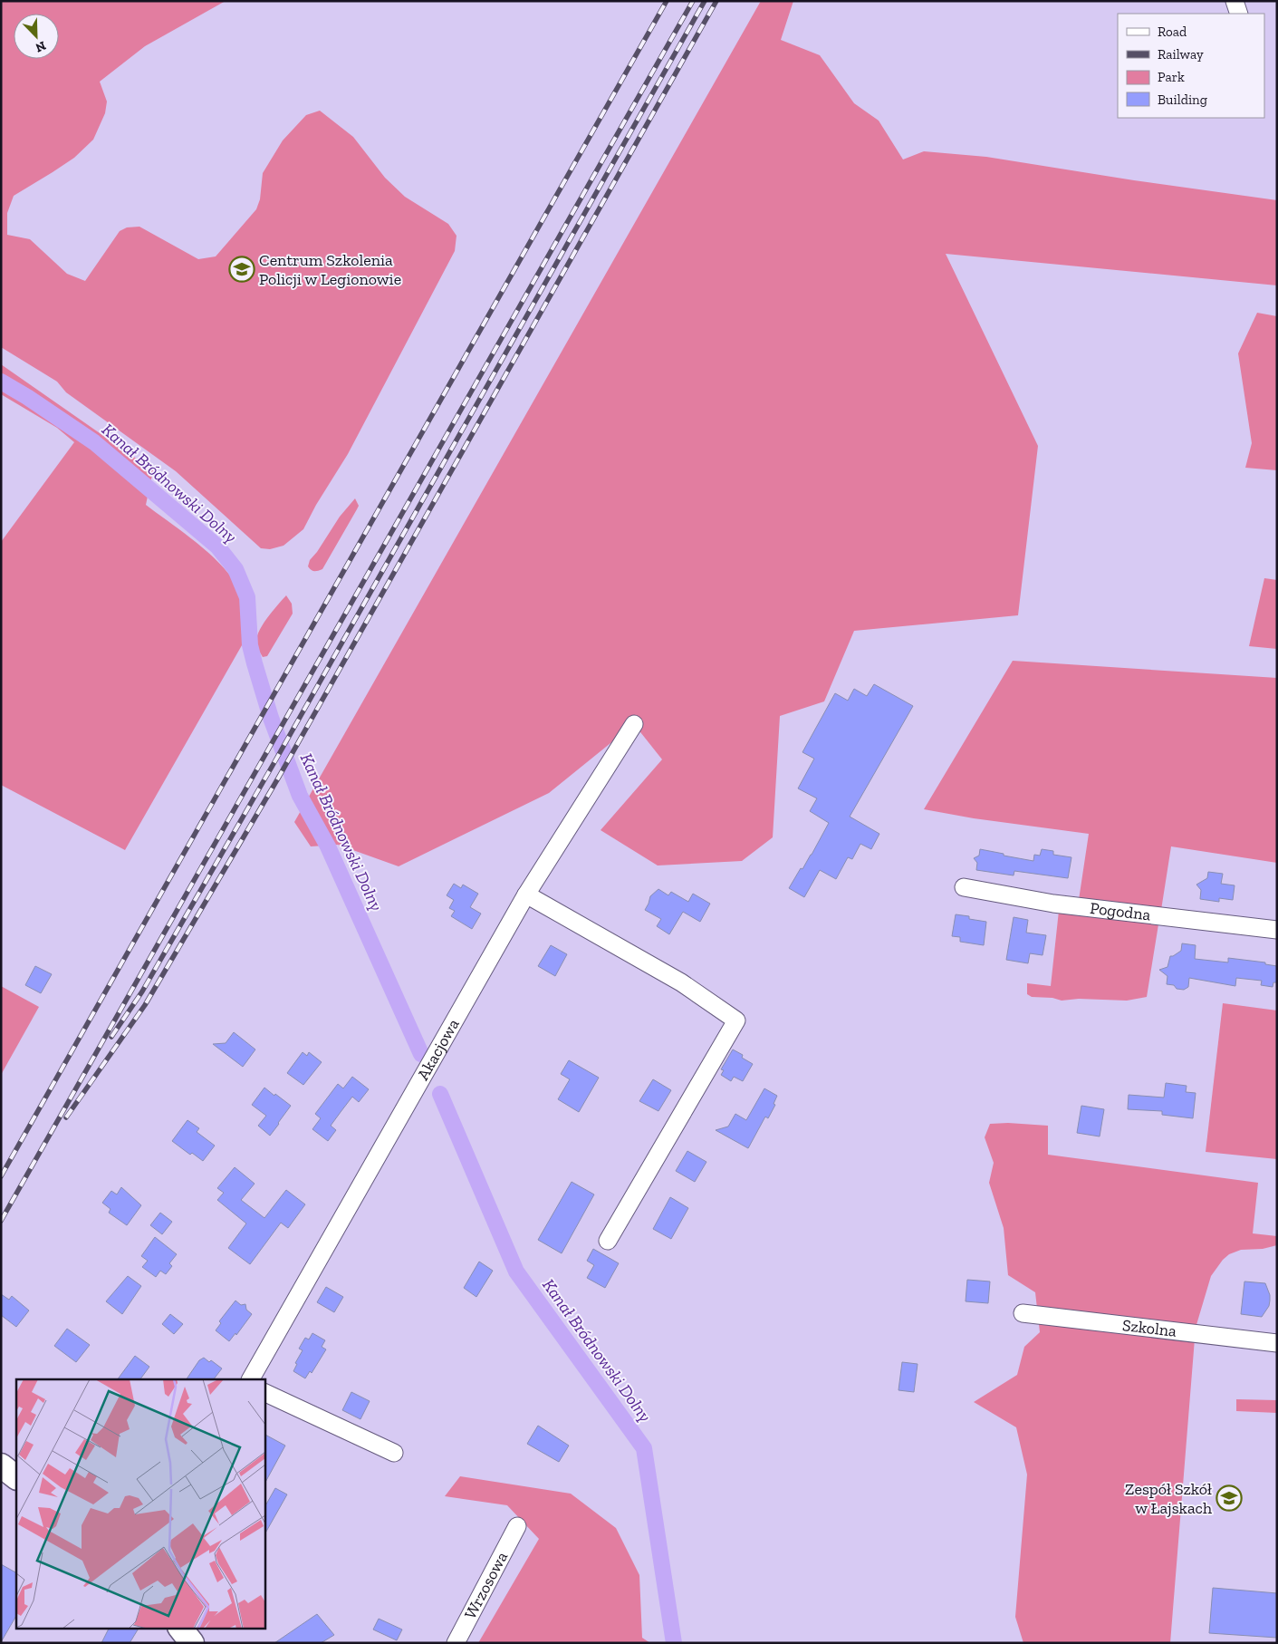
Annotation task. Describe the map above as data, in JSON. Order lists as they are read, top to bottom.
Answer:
{
  "streets": {
    "street": [
      "Pogodna",
      "Akacjowa",
      "Szkolna",
      "Wrzosowa"
    ]
  },
  "water": ["Kanał Bródnowski Dolny"],
  "places": {
    "school or university": ["Centrum Szkolenia Policji w Legionowie", "Zespół Szkół w Łajskach"]
  },
  "legend": [
    "Road",
    "Railway",
    "Park",
    "Building"
  ],
  "north": "bottom right"
}
